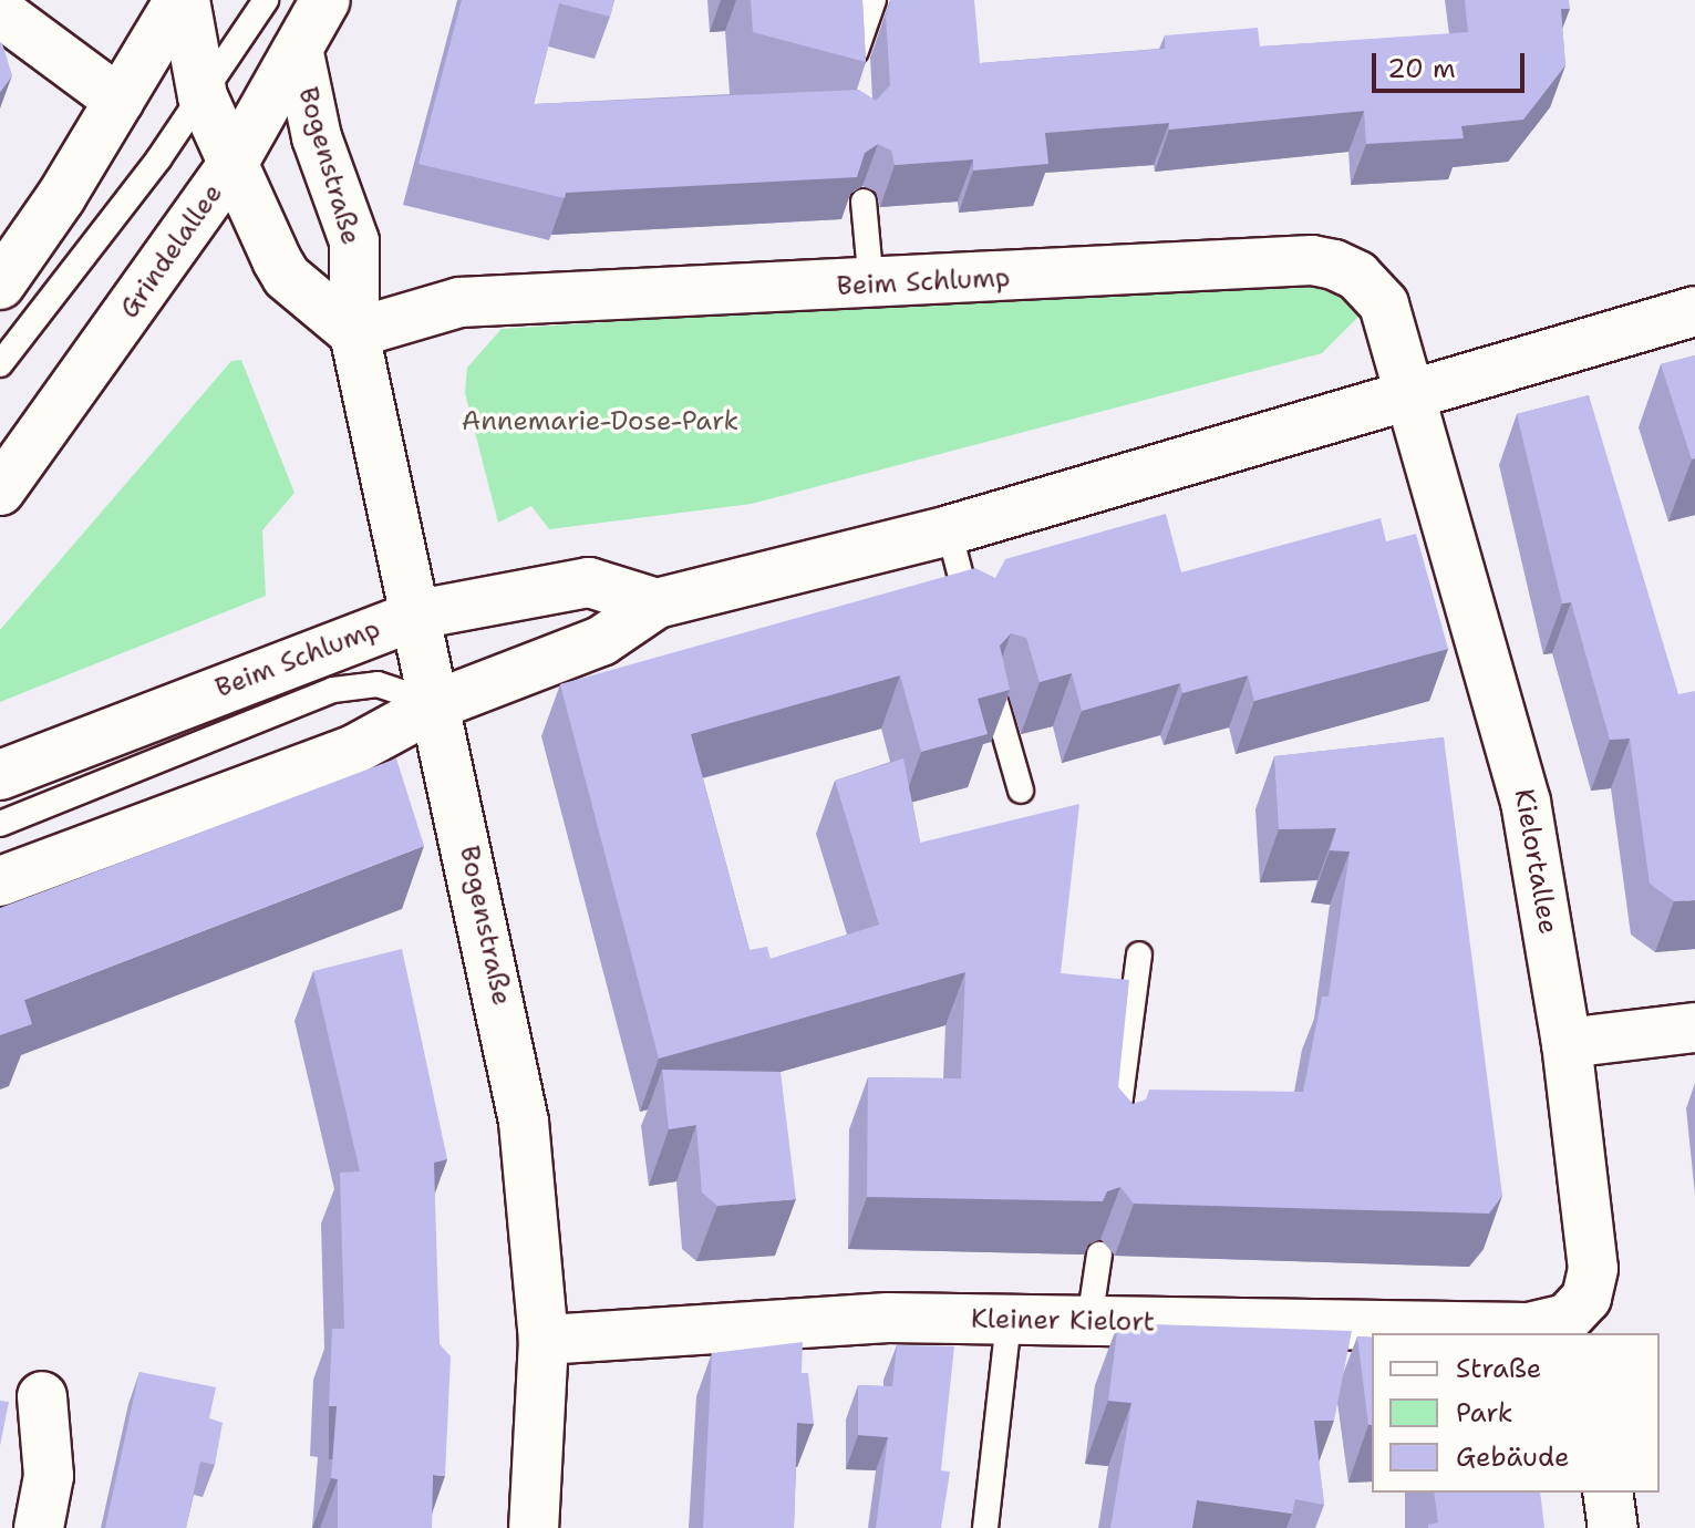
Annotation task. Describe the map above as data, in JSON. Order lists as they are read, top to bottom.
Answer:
{
  "streets": {
    "street": [
      "Bogenstraße",
      "Grindelallee",
      "Beim Schlump",
      "Kielortallee",
      "Kleiner Kielort"
    ]
  },
  "crossings": [
    ["Bogenstraße", "Grindelallee"],
    ["Bogenstraße", "Beim Schlump"],
    ["Bogenstraße", "Kleiner Kielort"],
    ["Beim Schlump", "Kielortallee"],
    ["Kielortallee", "Kleiner Kielort"]
  ],
  "parks": ["Annemarie-Dose-Park"],
  "legend": ["Straße", "Park", "Gebäude"],
  "scale_bar": "20 m"
}
